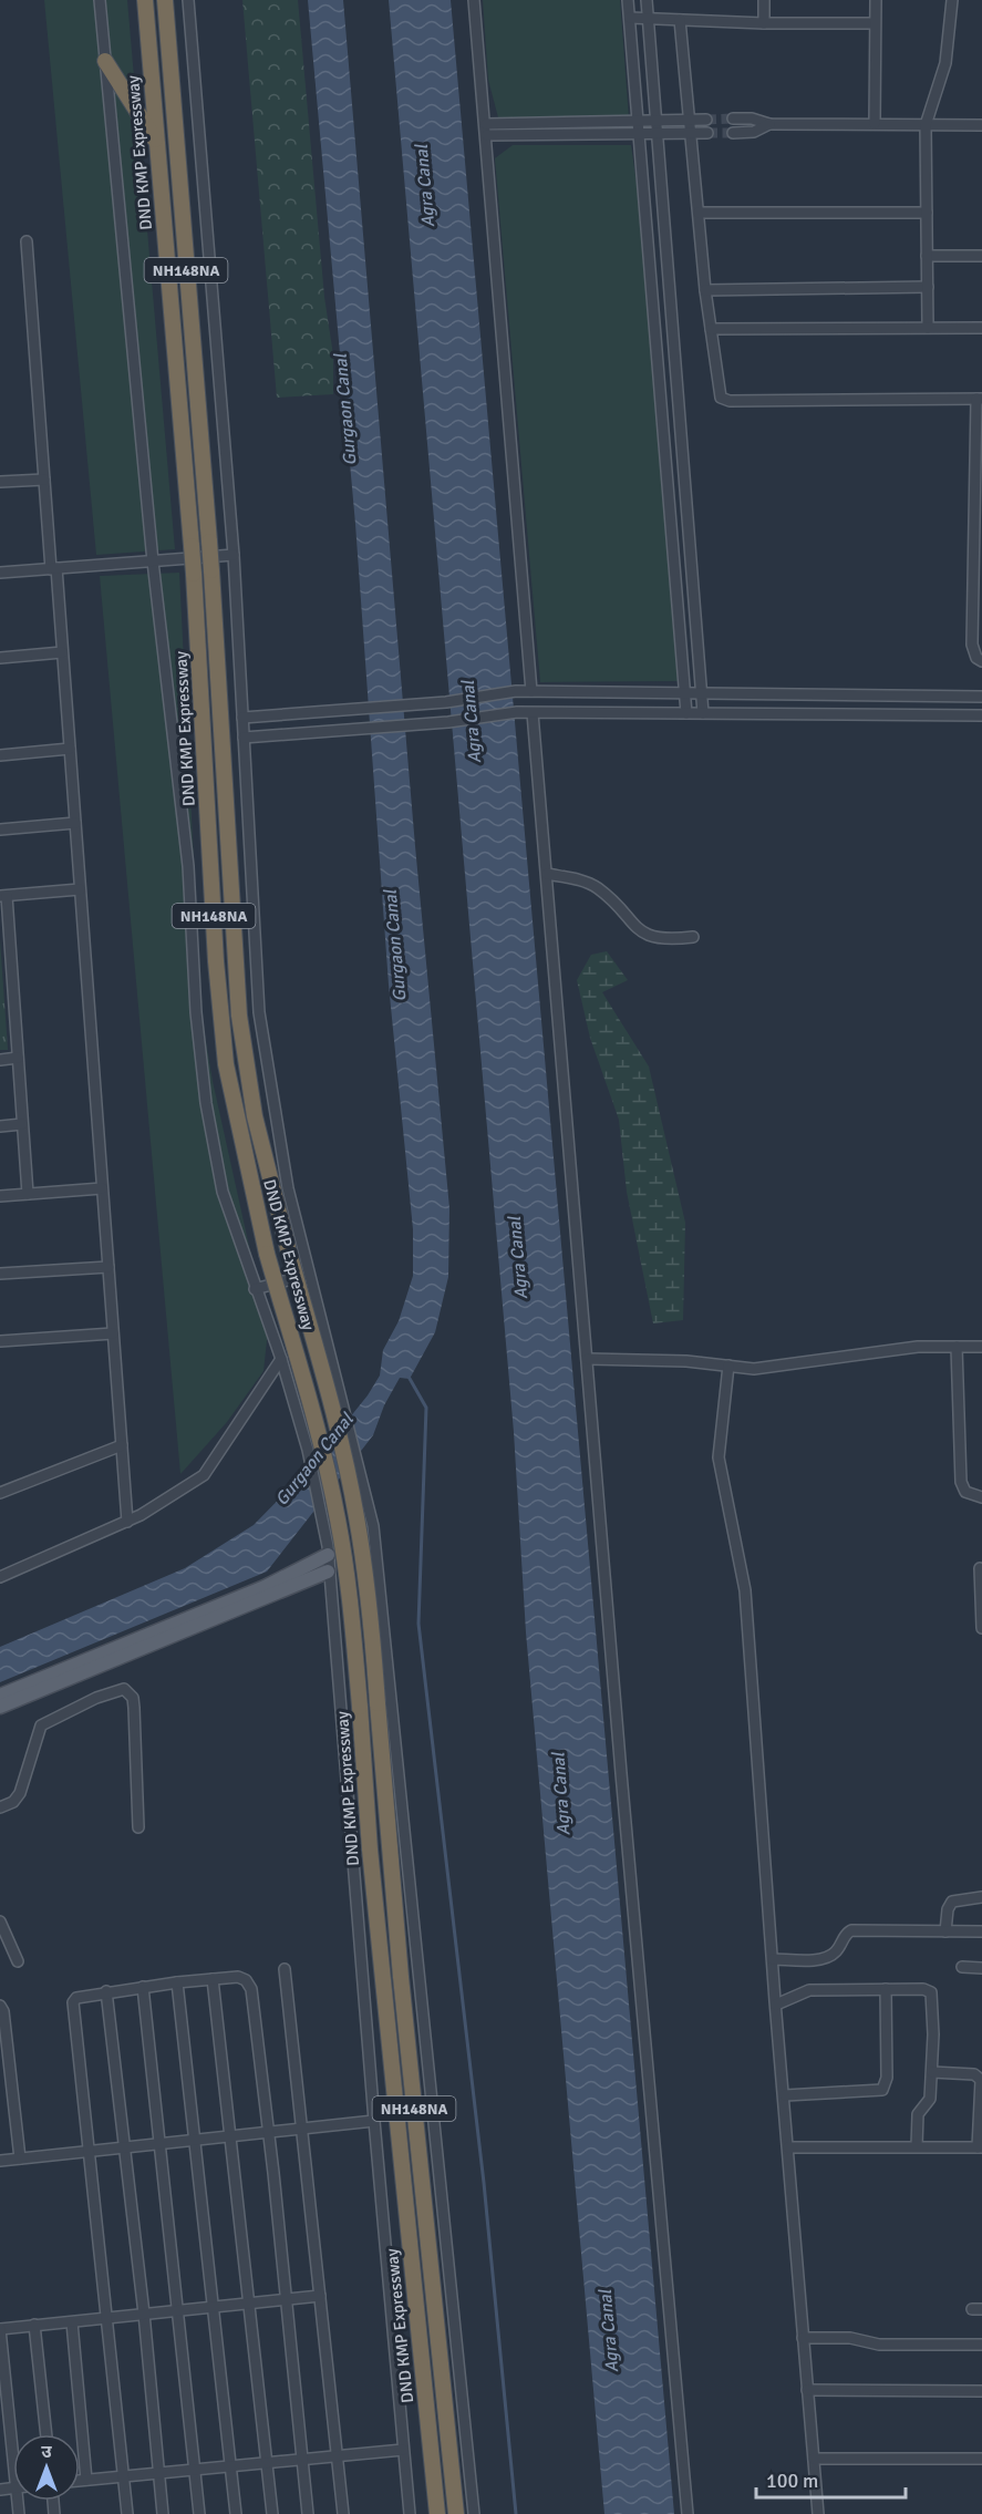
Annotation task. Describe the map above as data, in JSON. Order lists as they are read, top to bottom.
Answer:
{
  "streets": {
    "highway": ["DND KMP Expressway", "NH148NA"]
  },
  "water": ["Agra Canal", "Gurgaon Canal"],
  "scale_bar": "100 m",
  "north": "top"
}
